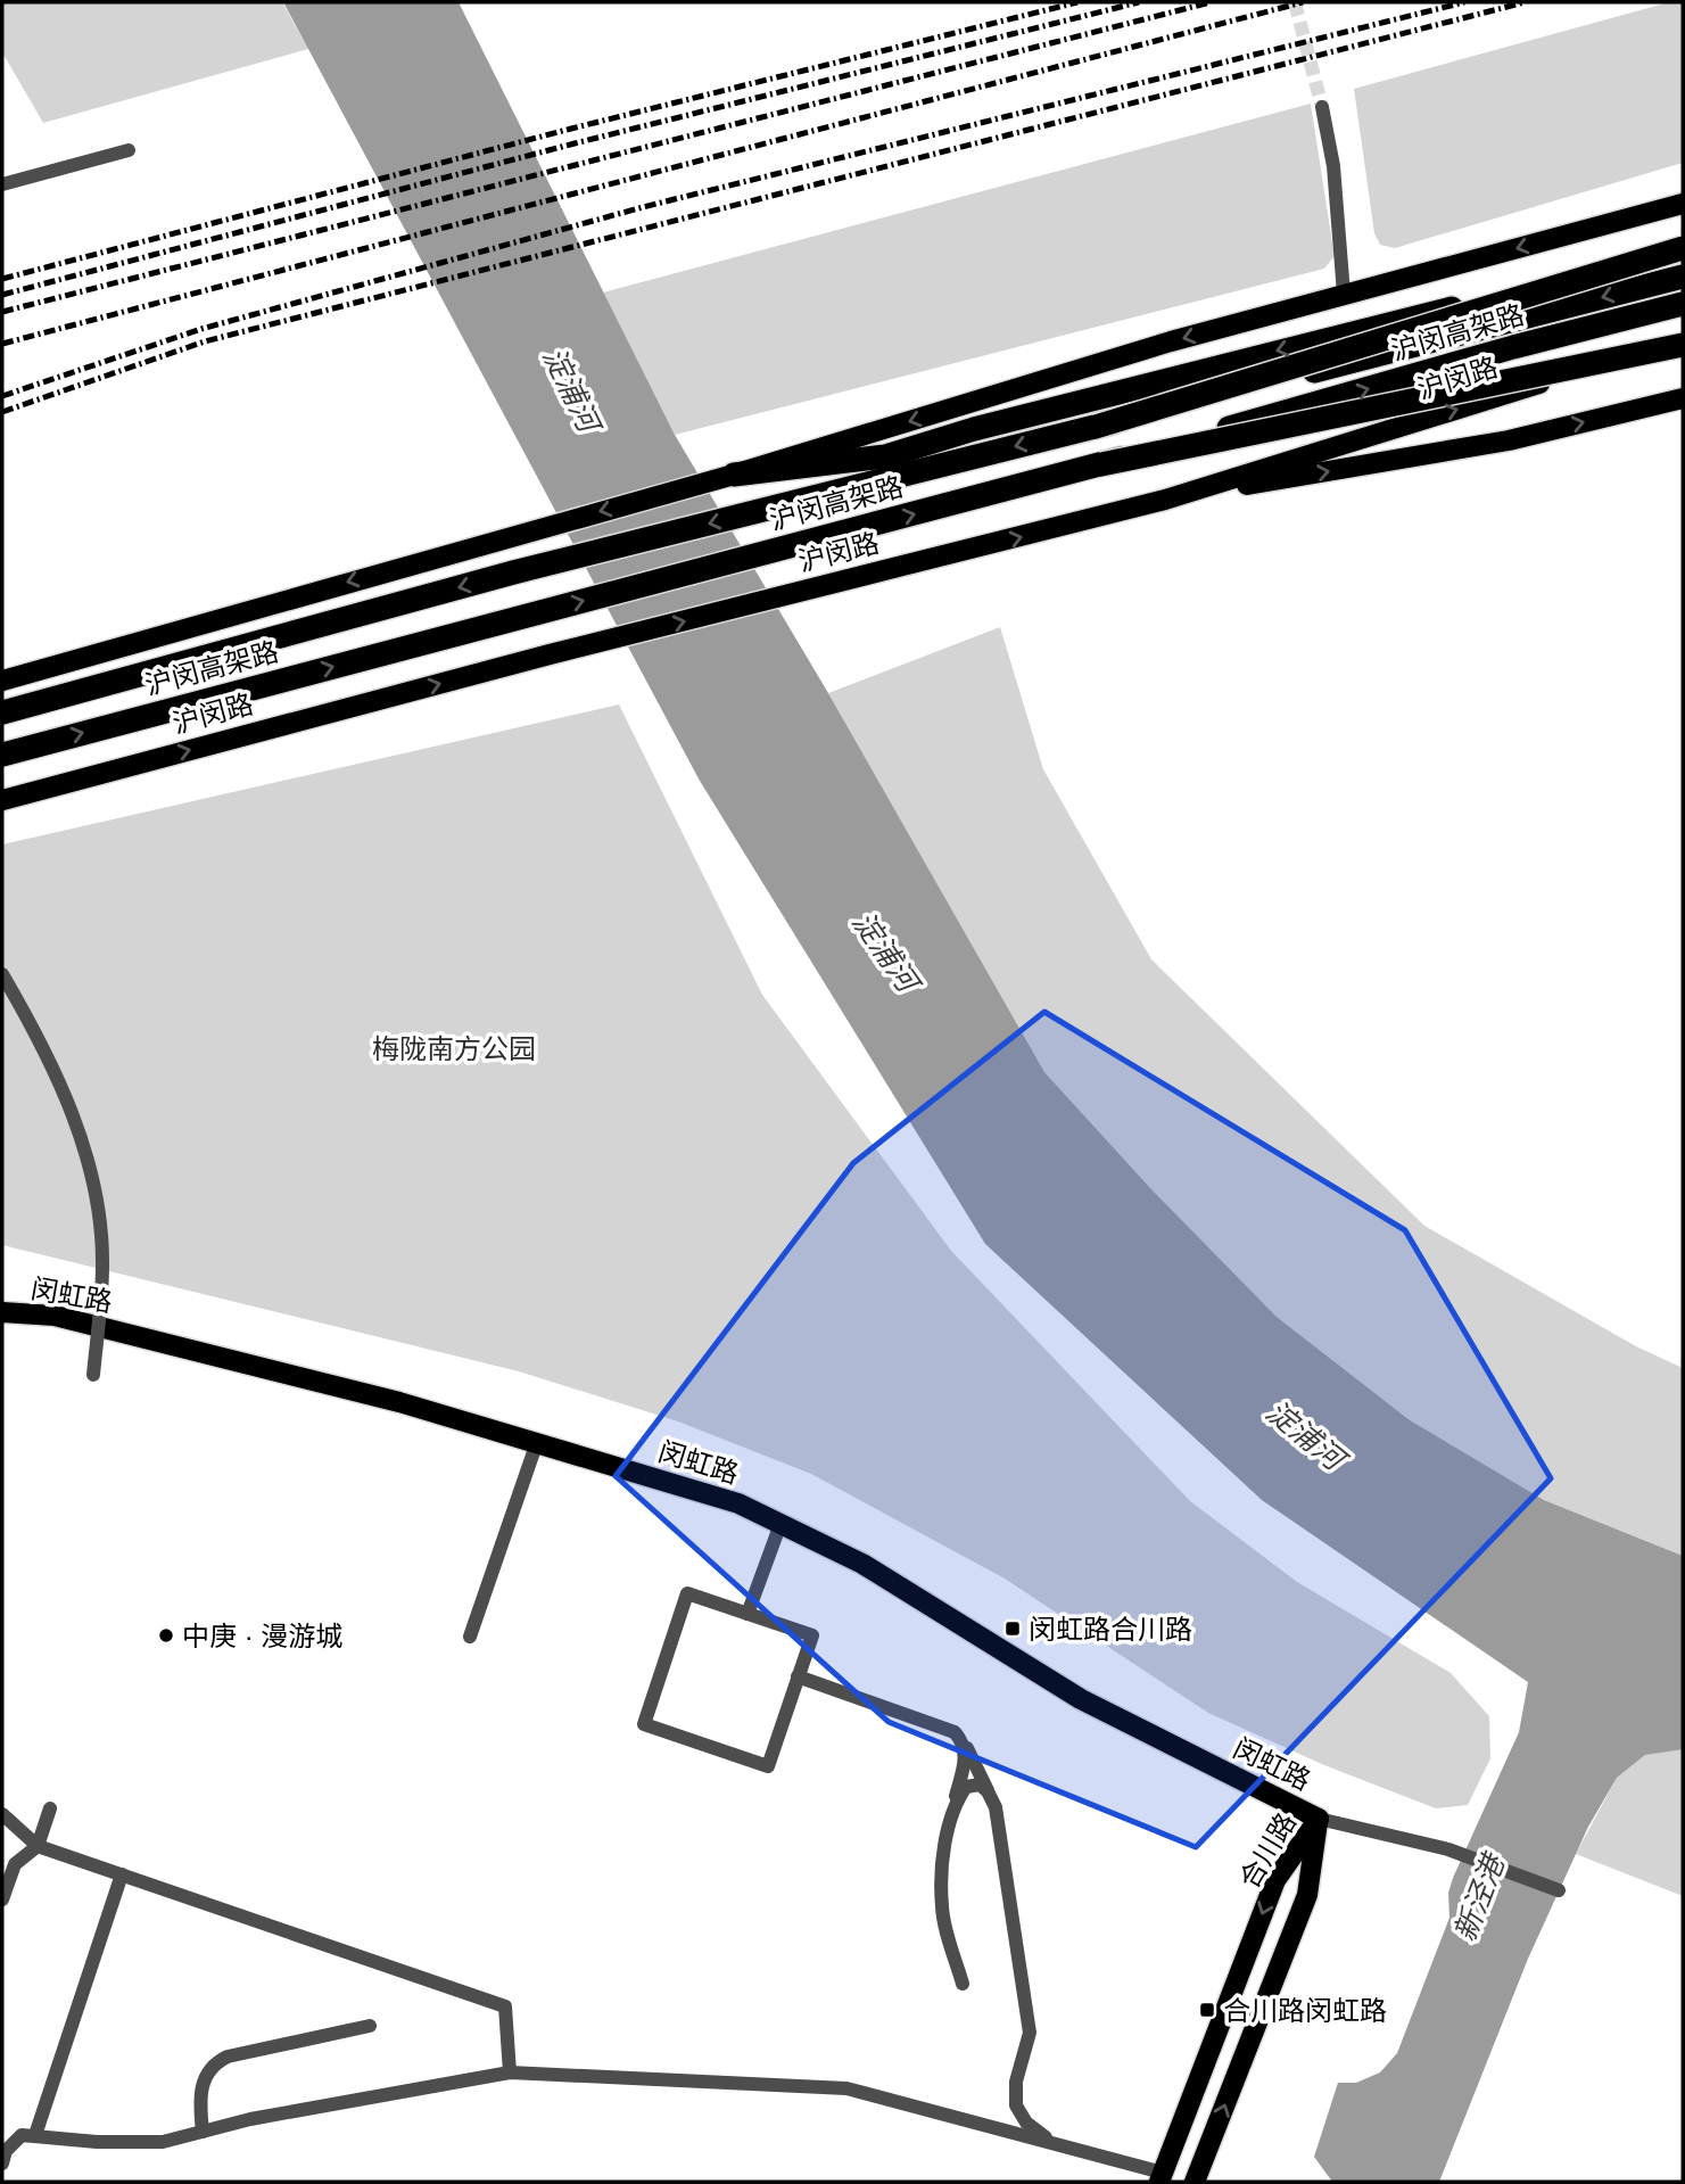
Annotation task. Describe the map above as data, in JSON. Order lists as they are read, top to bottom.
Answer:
{
  "streets": {
    "highway": ["沪闵高架路"],
    "main road": ["沪闵路", "闵虹路", "合川路"]
  },
  "crossings": [
    ["闵虹路", "合川路"]
  ],
  "water": ["淀浦河", "新泾港"],
  "parks": ["梅陇南方公园"],
  "places": {
    "transit": ["闵虹路合川路", "合川路闵虹路"],
    "other": ["中庚 · 漫游城"]
  }
}
